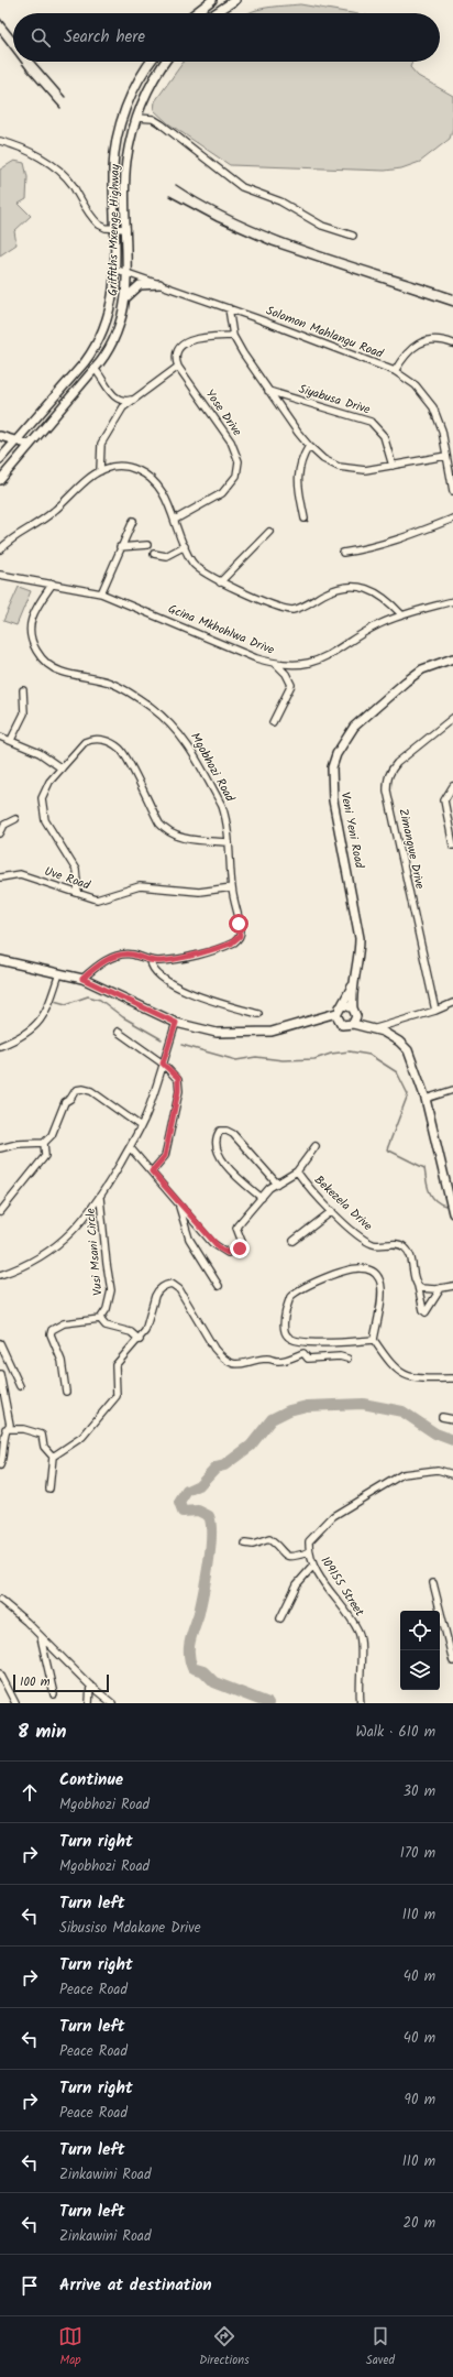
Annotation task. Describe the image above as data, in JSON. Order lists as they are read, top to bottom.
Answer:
{
  "streets": {
    "street": [
      "Griffiths Mxenge Highway",
      "Solomon Mahlangu Road",
      "Siyabusa Drive",
      "Yose Drive",
      "Gcina Mkhohlwa Drive",
      "Mgobhozi Road",
      "Veni Yeni Road",
      "Zimangwe Drive",
      "Uve Road",
      "Bekezela Drive",
      "Vusi Msani Circle",
      "109155 Street"
    ]
  },
  "crossings": [
    ["Griffiths Mxenge Highway", "Solomon Mahlangu Road"],
    ["Gcina Mkhohlwa Drive", "Mgobhozi Road"],
    ["Mgobhozi Road", "Uve Road"]
  ],
  "scale_bar": "100 m",
  "page": {
    "search": "Search here",
    "scale": "100 m",
    "heading": ["8 min", "Walk · 610 m"],
    "list": [
      ["Continue", "Mgobhozi Road", "30 m"],
      ["Turn right", "Mgobhozi Road", "170 m"],
      ["Turn left", "Sibusiso Mdakane Drive", "110 m"],
      ["Turn right", "Peace Road", "40 m"],
      ["Turn left", "Peace Road", "40 m"],
      ["Turn right", "Peace Road", "90 m"],
      ["Turn left", "Zinkawini Road", "110 m"],
      ["Turn left", "Zinkawini Road", "20 m"],
      "Arrive at destination"
    ],
    "nav": ["Map", "Directions", "Saved"]
  }
}
